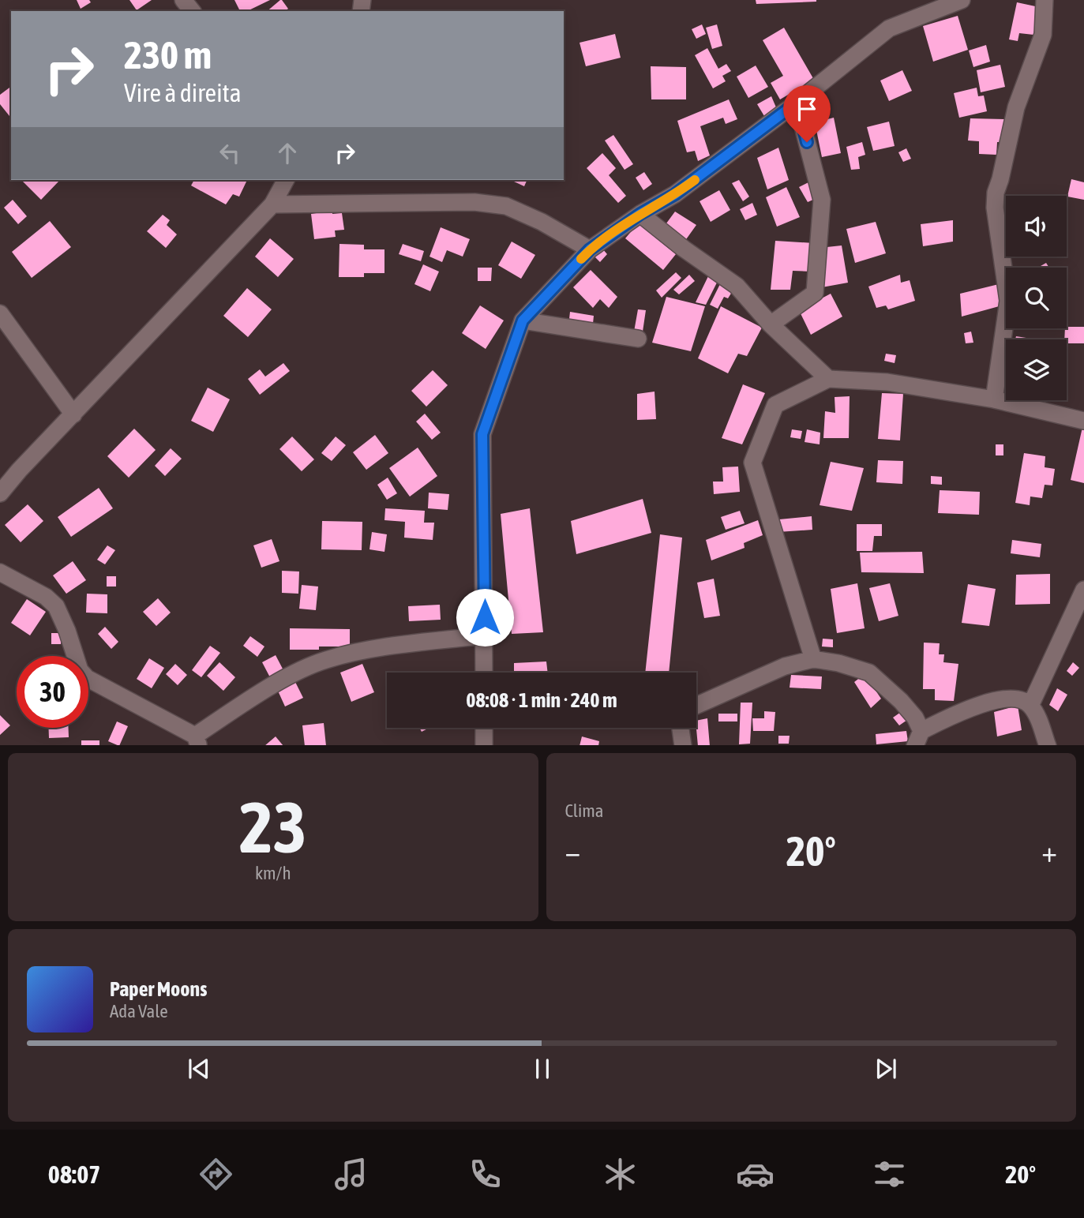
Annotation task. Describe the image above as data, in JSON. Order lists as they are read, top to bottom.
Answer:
{
  "page": {
    "turn": ["230 m", "Vire à direita"],
    "limit": "30",
    "trip": "08:08 · 1 min · 240 m",
    "tile": [
      ["23", "km/h"],
      "Clima"
    ],
    "heat": ["−", "20°", "+"],
    "song": ["Paper Moons", "Ada Vale"],
    "tabs": ["08:07", "20°"]
  }
}
